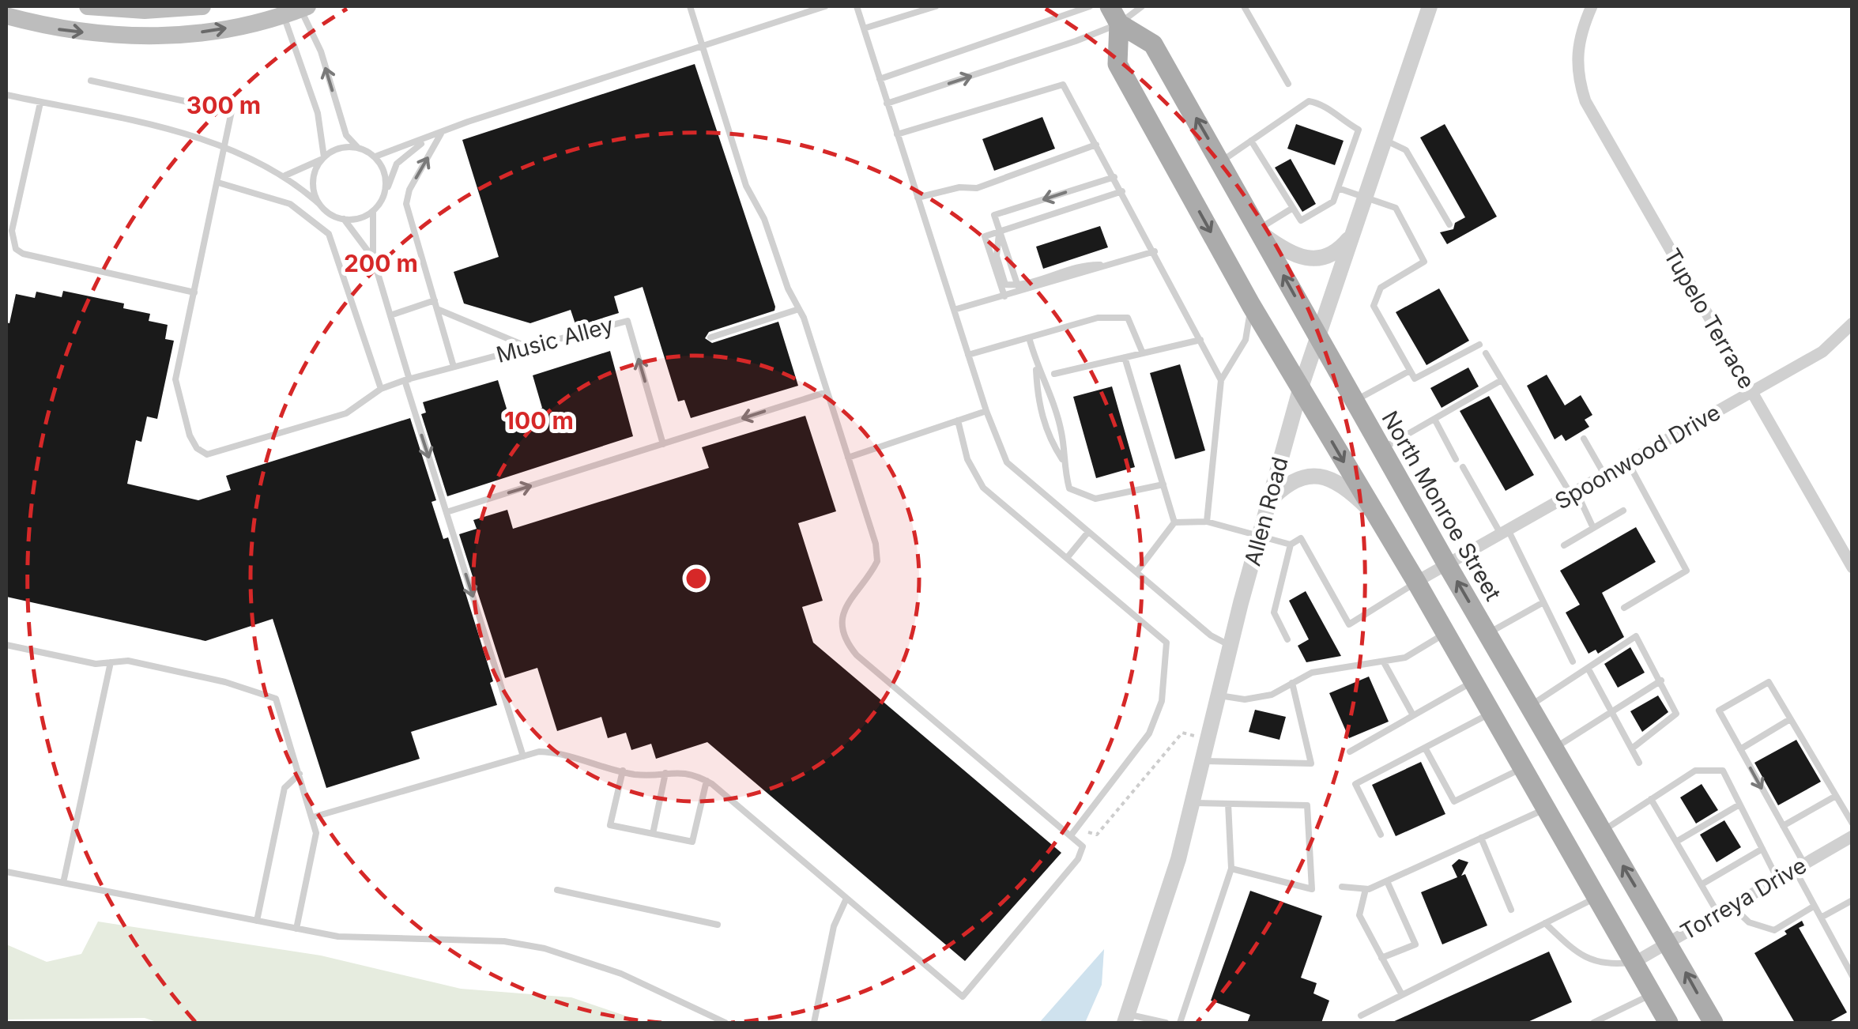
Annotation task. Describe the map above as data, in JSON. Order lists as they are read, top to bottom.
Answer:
{
  "streets": {
    "main road": ["North Monroe Street"],
    "street": [
      "Tupelo Terrace",
      "Spoonwood Drive",
      "Allen Road",
      "Torreya Drive"
    ],
    "lane": ["Music Alley"]
  },
  "crossings": [
    ["Tupelo Terrace", "Spoonwood Drive"],
    ["Spoonwood Drive", "North Monroe Street"],
    ["North Monroe Street", "Allen Road"],
    ["North Monroe Street", "Torreya Drive"]
  ],
  "rings": ["300 m", "200 m", "100 m"]
}
